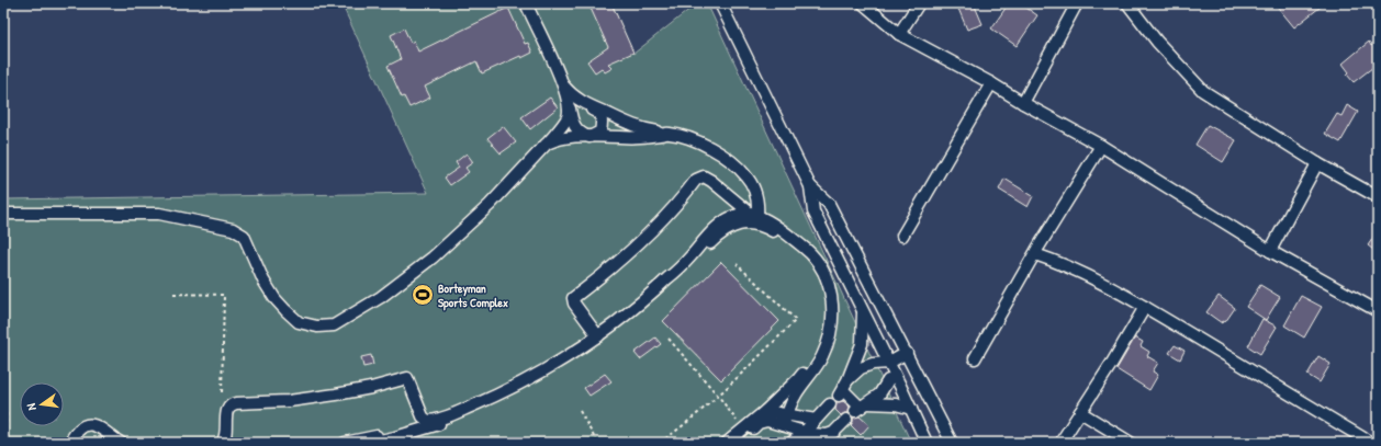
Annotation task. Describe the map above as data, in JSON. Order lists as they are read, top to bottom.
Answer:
{
  "places": {
    "sports": ["Borteyman Sports Complex"]
  },
  "north": "left"
}
